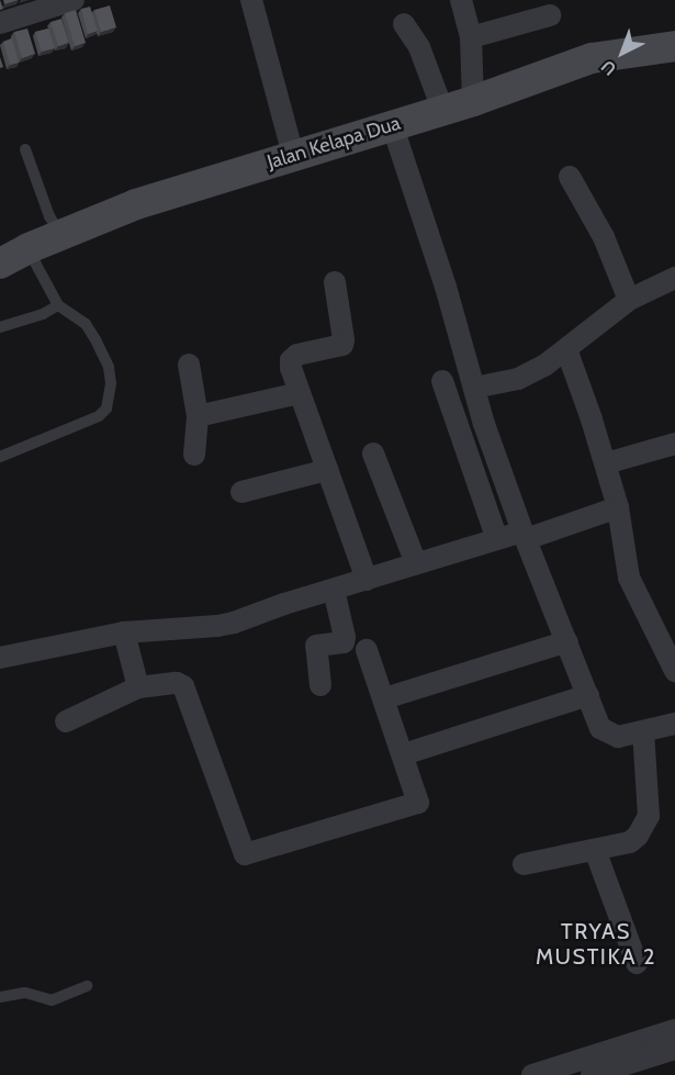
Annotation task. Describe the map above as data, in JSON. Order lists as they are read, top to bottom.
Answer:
{
  "streets": {
    "main road": ["Jalan Kelapa Dua"]
  },
  "districts": ["TRYAS MUSTIKA 2"],
  "north": "bottom left"
}
